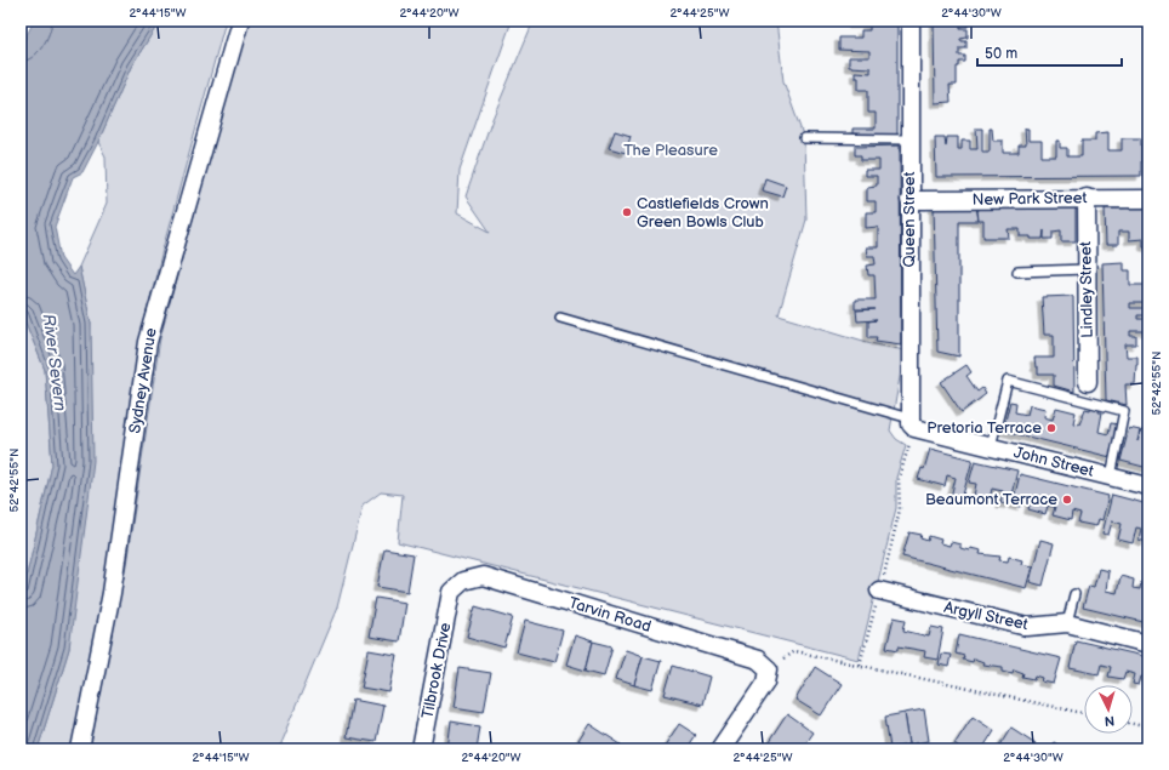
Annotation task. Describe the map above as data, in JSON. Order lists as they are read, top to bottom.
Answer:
{
  "streets": {
    "street": [
      "New Park Street",
      "Queen Street",
      "Lindley Street",
      "Sydney Avenue",
      "John Street",
      "Tarvin Road",
      "Argyll Street",
      "Tilbrook Drive"
    ]
  },
  "crossings": [
    ["New Park Street", "Queen Street"],
    ["New Park Street", "Lindley Street"],
    ["Queen Street", "John Street"],
    ["Tarvin Road", "Tilbrook Drive"]
  ],
  "water": ["River Severn"],
  "parks": ["The Pleasure"],
  "places": ["Castlefields Crown Green Bowls Club", "Pretoria Terrace", "Beaumont Terrace"],
  "scale_bar": "50 m",
  "north": "bottom",
  "coordinates": [
    "2°44'15\"W",
    "2°44'20\"W",
    "2°44'25\"W",
    "2°44'30\"W",
    "52°42'55\"N"
  ]
}
